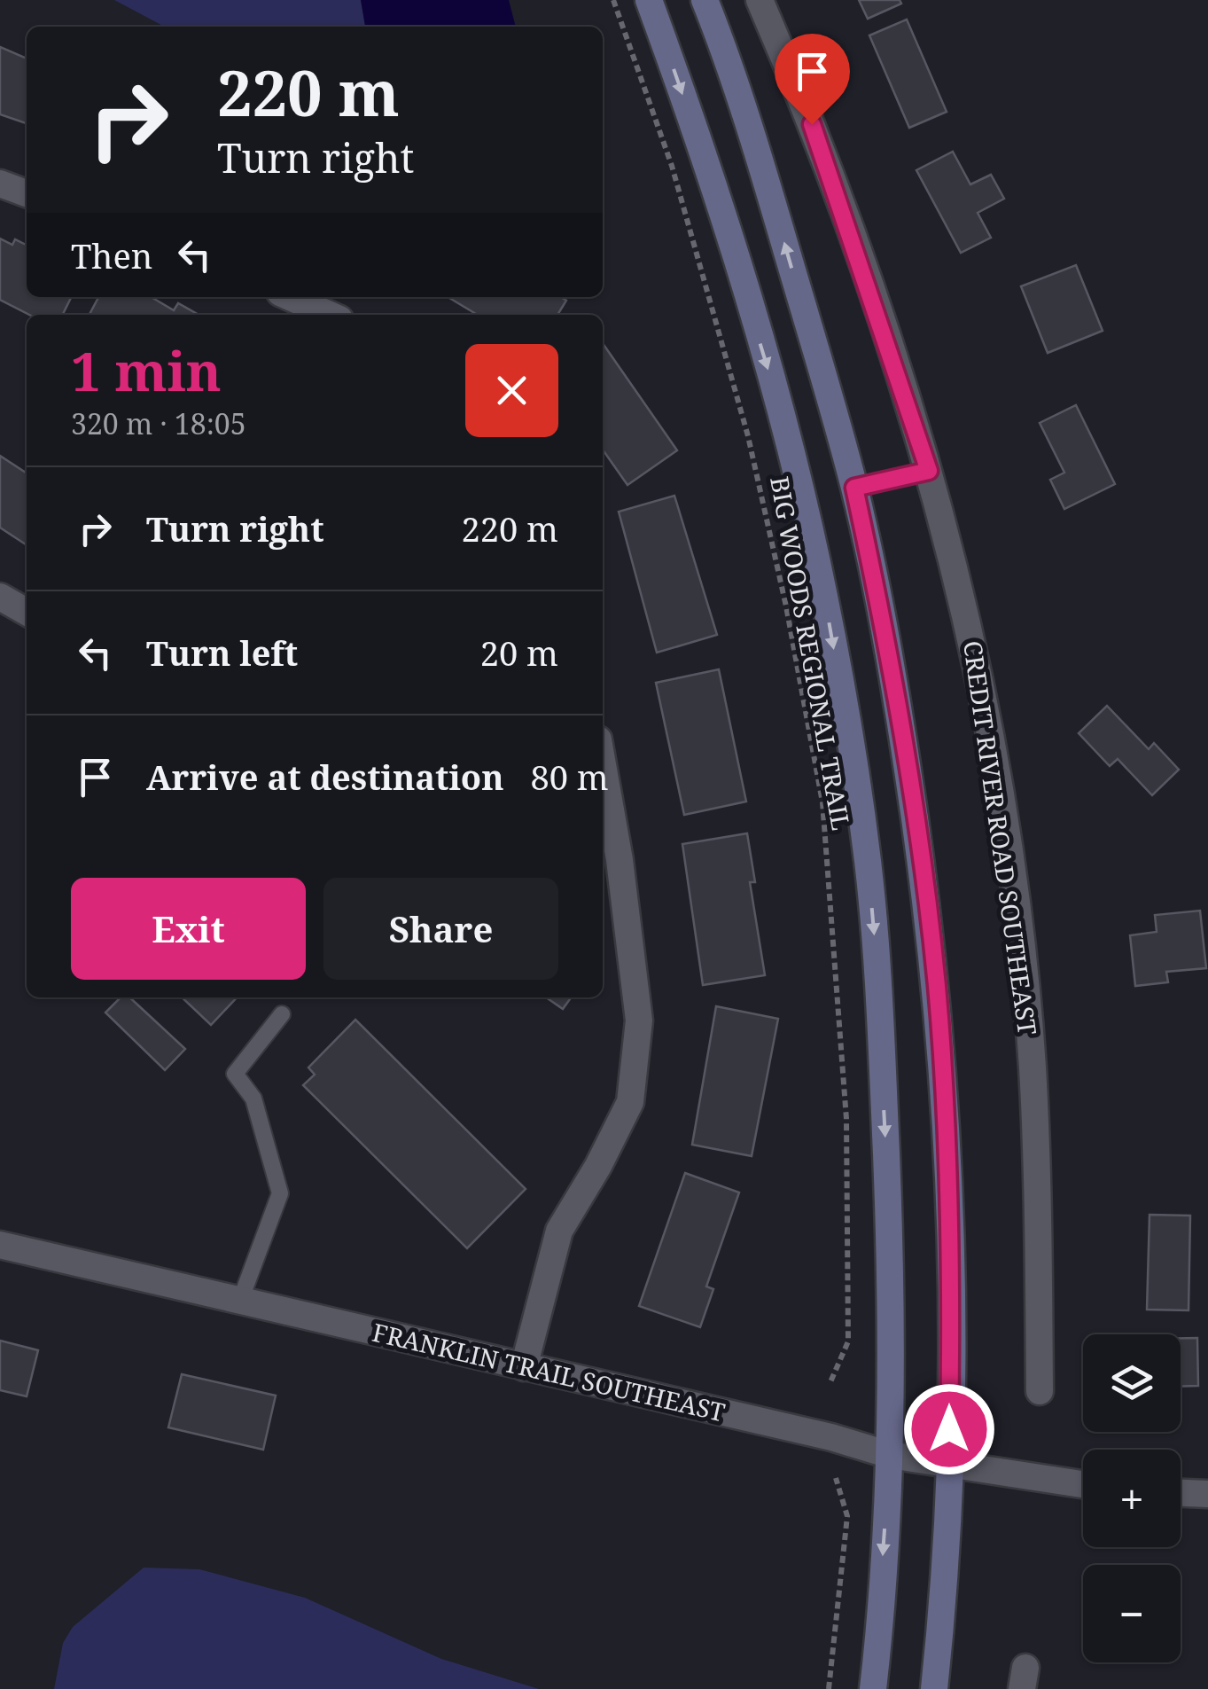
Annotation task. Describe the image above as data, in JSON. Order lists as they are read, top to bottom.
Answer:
{
  "streets": {
    "street": ["CREDIT RIVER ROAD SOUTHEAST", "FRANKLIN TRAIL SOUTHEAST"],
    "path": ["BIG WOODS REGIONAL TRAIL"]
  },
  "page": {
    "turn": ["220 m", "Turn right"],
    "then": "Then",
    "heading": ["1 min", "320 m · 18:05"],
    "list": [
      {
        "name": "Turn right",
        "value": "220 m"
      },
      {
        "name": "Turn left",
        "value": "20 m"
      },
      {
        "name": "Arrive at destination",
        "value": "80 m"
      }
    ],
    "buttons": ["Exit", "Share"],
    "map_buttons": ["+", "−"]
  }
}
